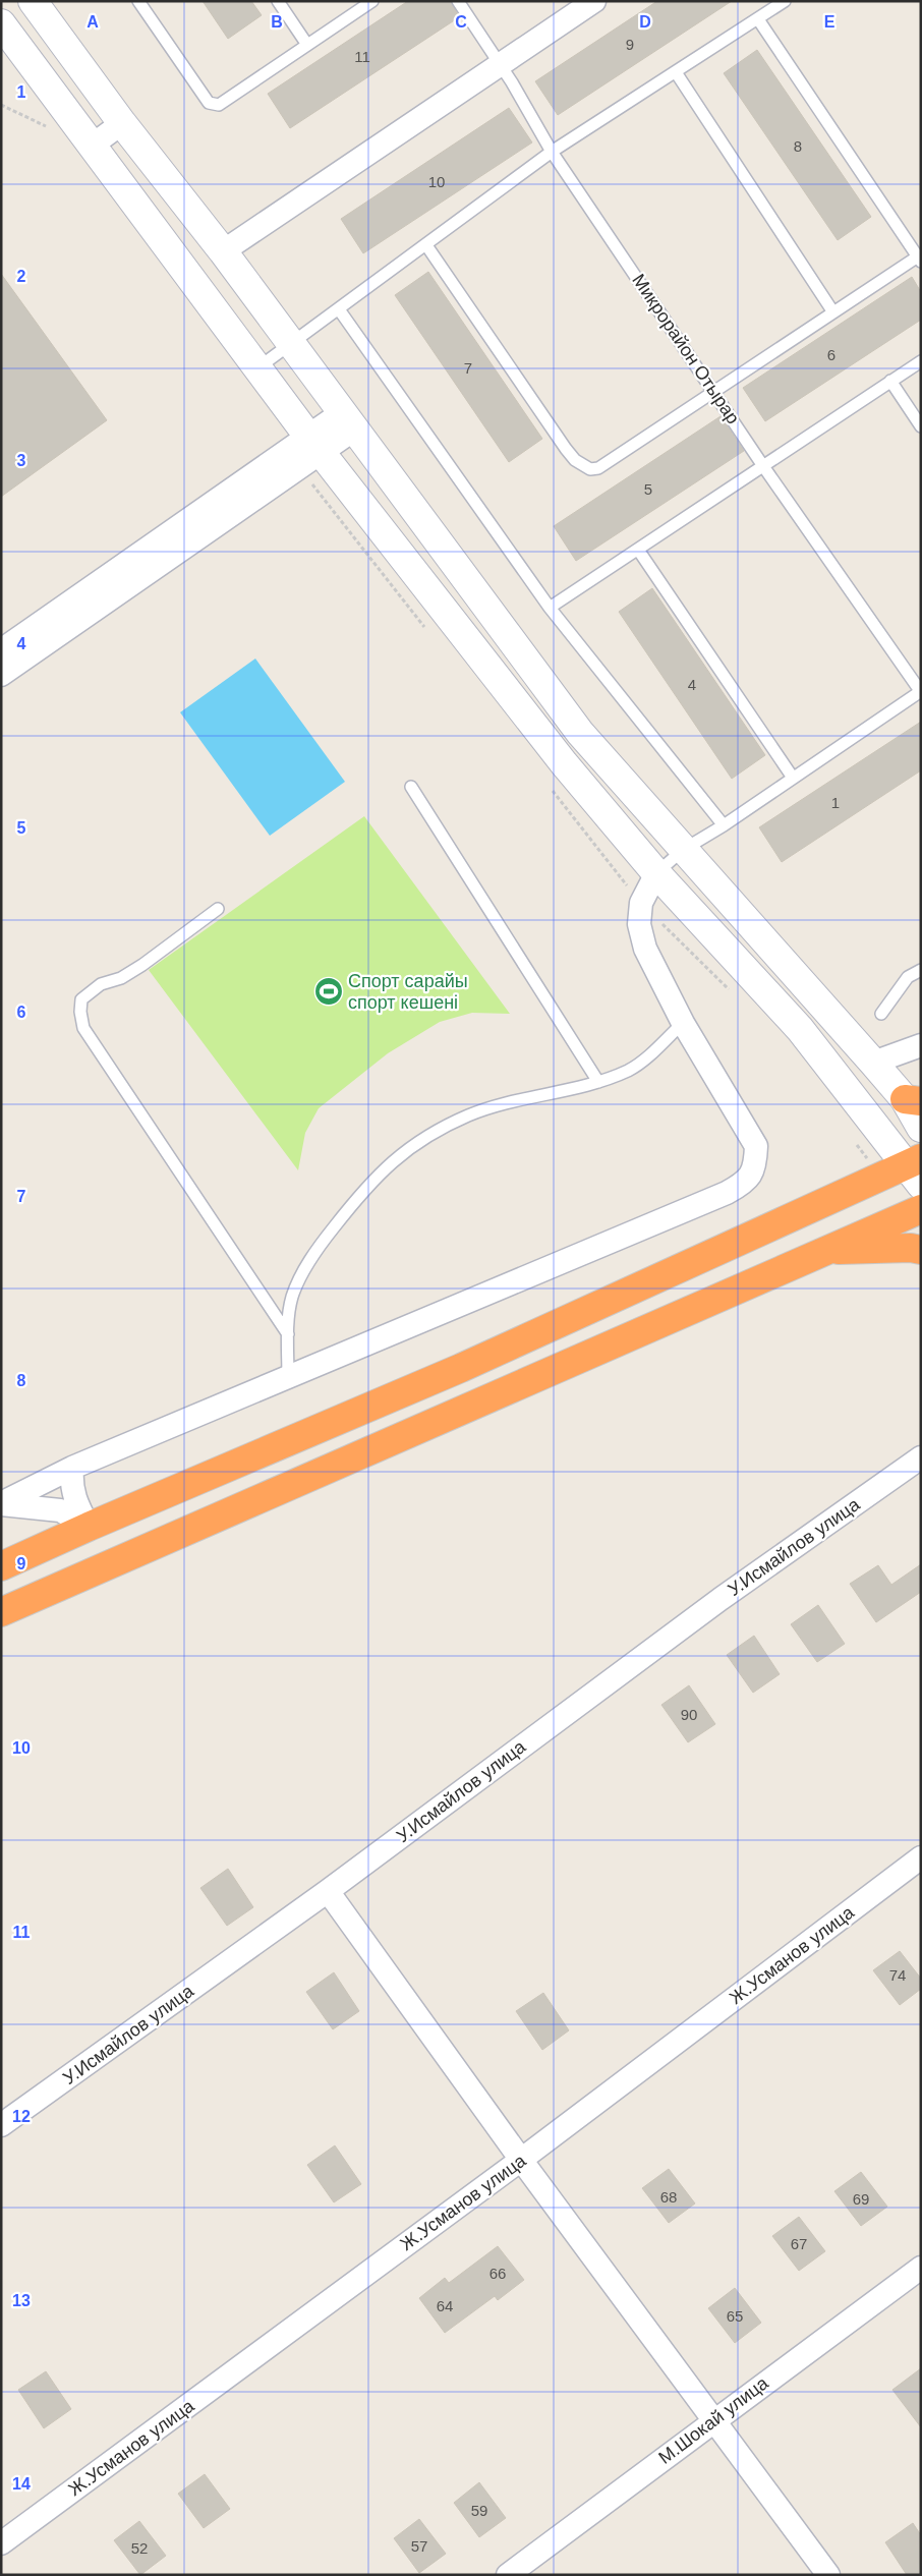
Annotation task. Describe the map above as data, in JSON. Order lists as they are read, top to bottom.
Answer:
{
  "streets": {
    "street": ["У.Исмайлов улица", "Ж.Усманов улица", "М.Шокай улица"],
    "lane": ["Микрорайон Отырар"]
  },
  "places": {
    "sports": ["Спорт сарайы спорт кешені"]
  },
  "house_numbers": [
    "9",
    "11",
    "8",
    "10",
    "6",
    "7",
    "5",
    "4",
    "1",
    "90",
    "74",
    "68",
    "69",
    "67",
    "66",
    "64",
    "65",
    "59",
    "57",
    "52"
  ],
  "grid": {
    "columns": [
      "A",
      "B",
      "C",
      "D",
      "E"
    ],
    "rows": [
      "1",
      "2",
      "3",
      "4",
      "5",
      "6",
      "7",
      "8",
      "9",
      "10",
      "11",
      "12",
      "13",
      "14"
    ]
  }
}
